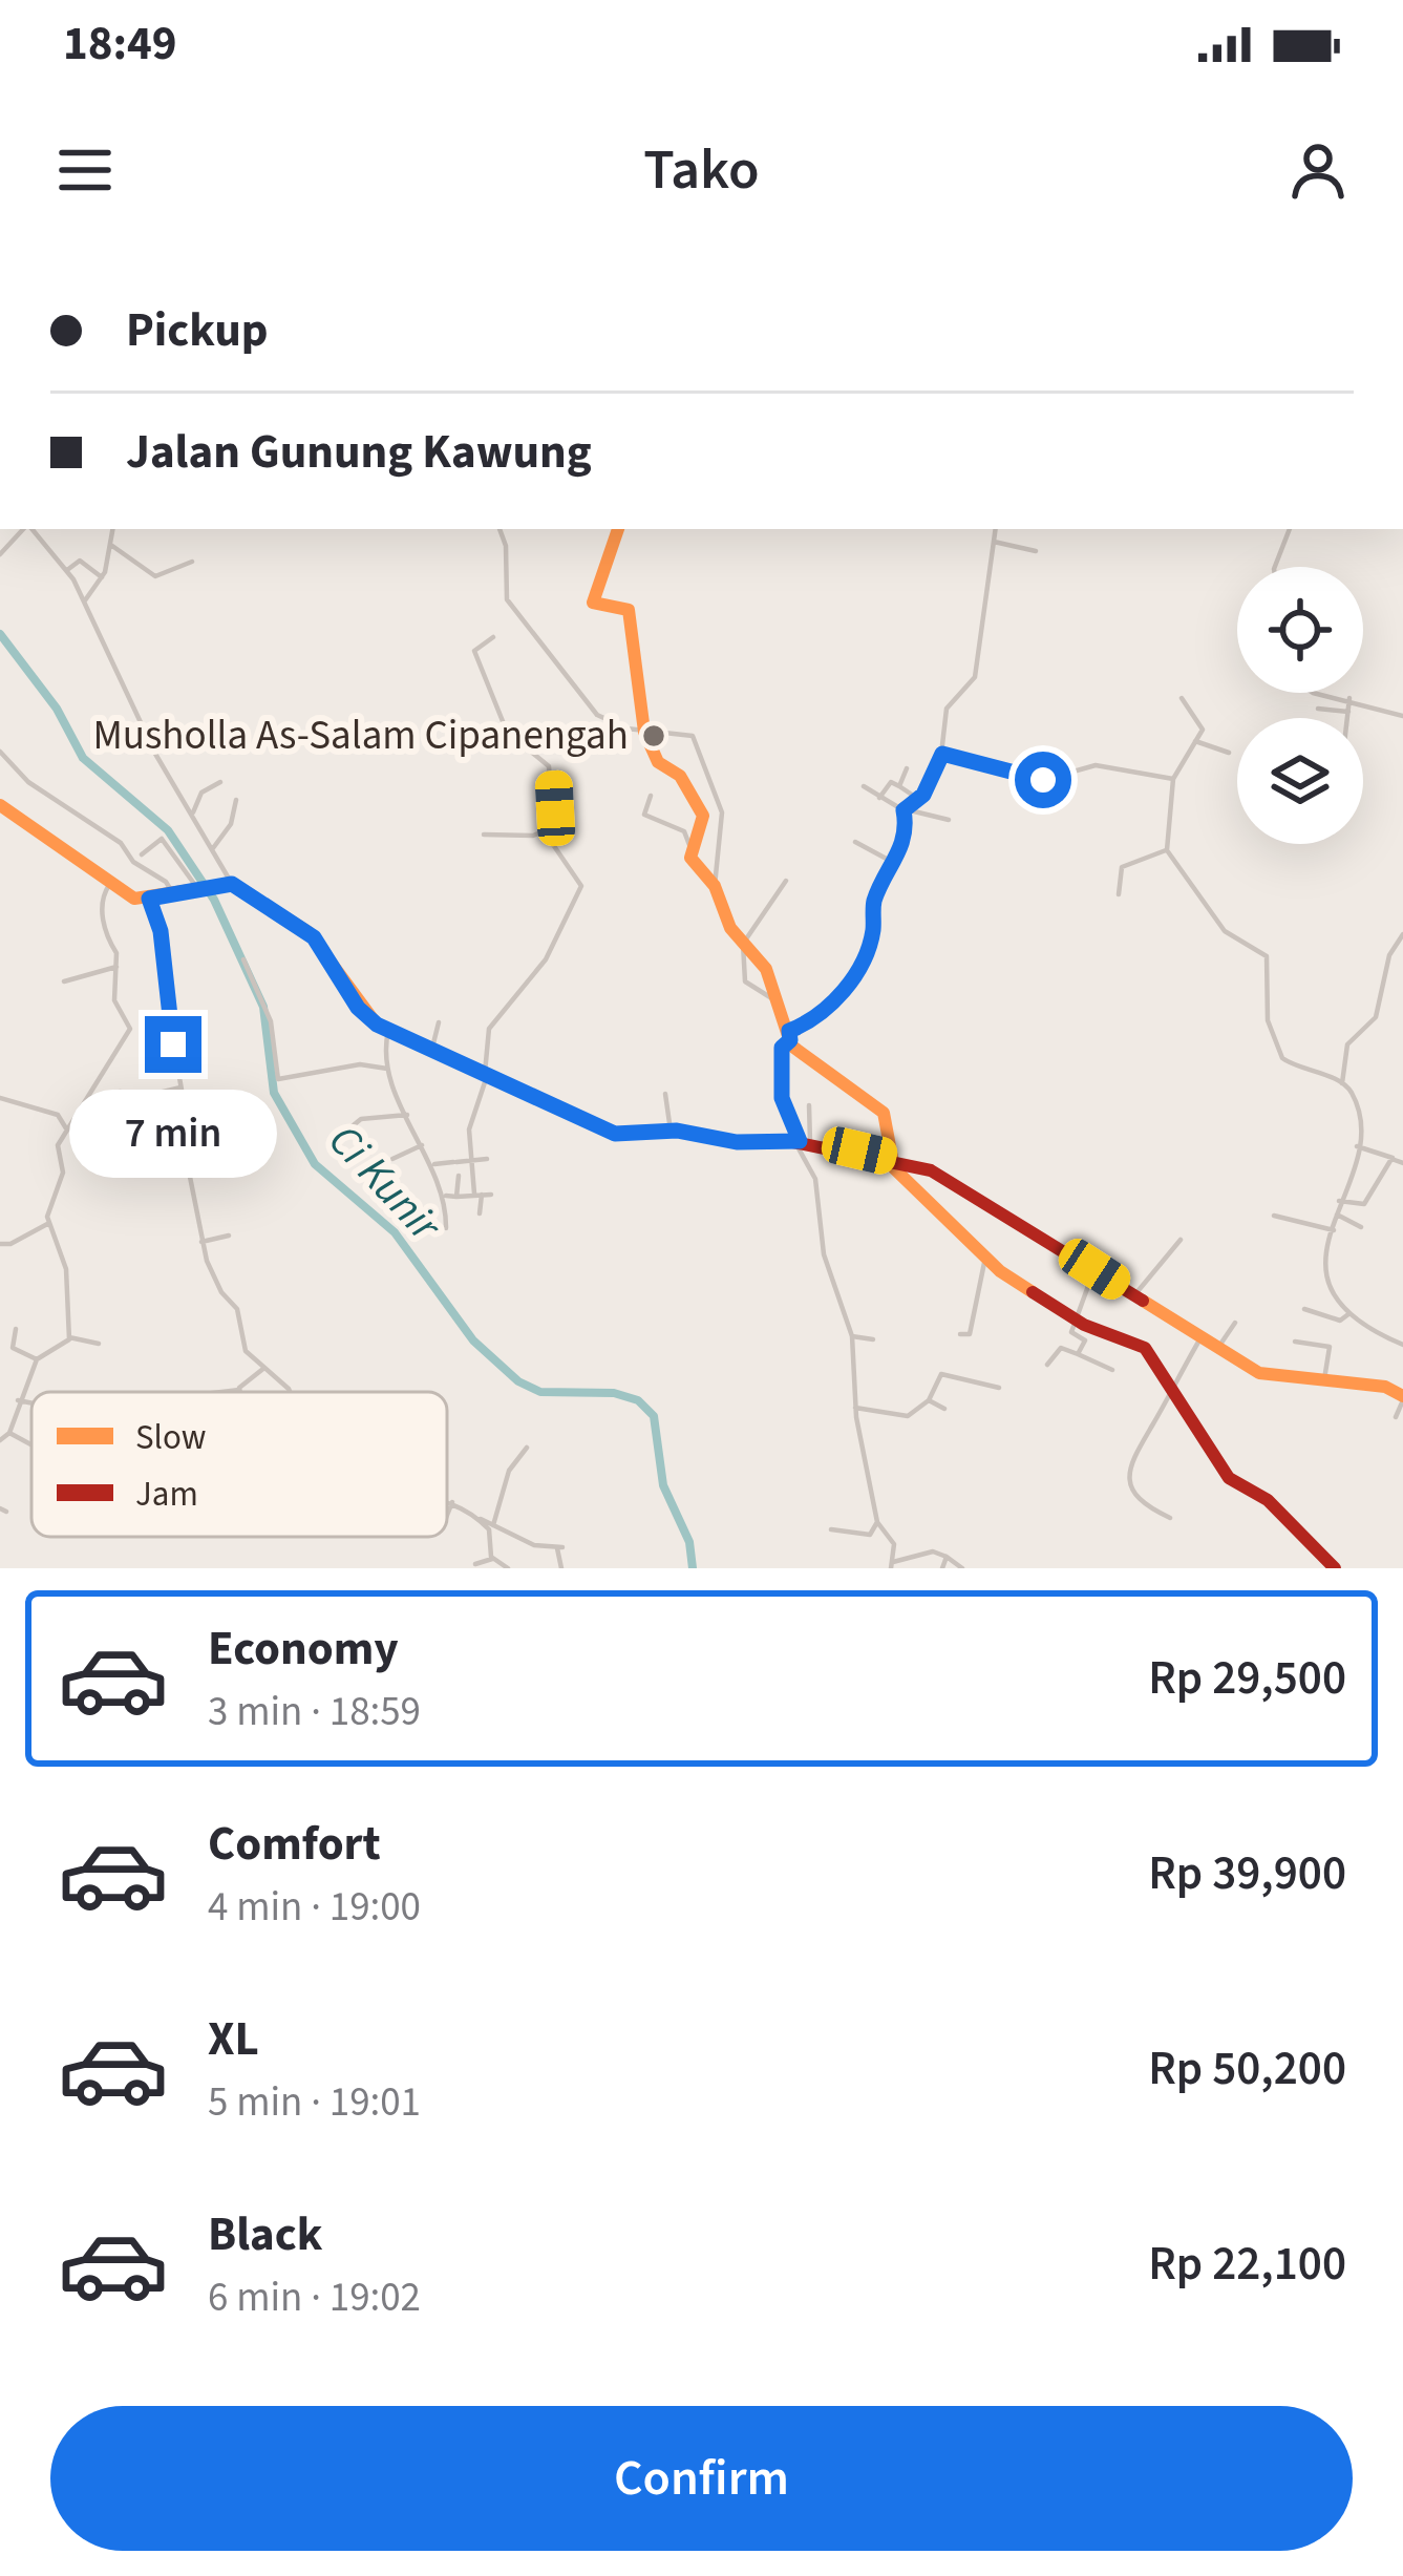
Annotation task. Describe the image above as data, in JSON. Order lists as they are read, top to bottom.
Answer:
{
  "water": ["Ci Kunir"],
  "places": ["Musholla As-Salam Cipanengah"],
  "legend": ["Slow", "Jam"],
  "page": {
    "status": "18:49",
    "header": "Tako",
    "banner": ["Pickup", "Jalan Gunung Kawung"],
    "bubble": "7 min",
    "list": [
      {
        "name": "Economy",
        "note": "3 min · 18:59",
        "value": "Rp 29,500"
      },
      {
        "name": "Comfort",
        "note": "4 min · 19:00",
        "value": "Rp 39,900"
      },
      {
        "name": "XL",
        "note": "5 min · 19:01",
        "value": "Rp 50,200"
      },
      {
        "name": "Black",
        "note": "6 min · 19:02",
        "value": "Rp 22,100"
      }
    ],
    "buttons": "Confirm"
  }
}
